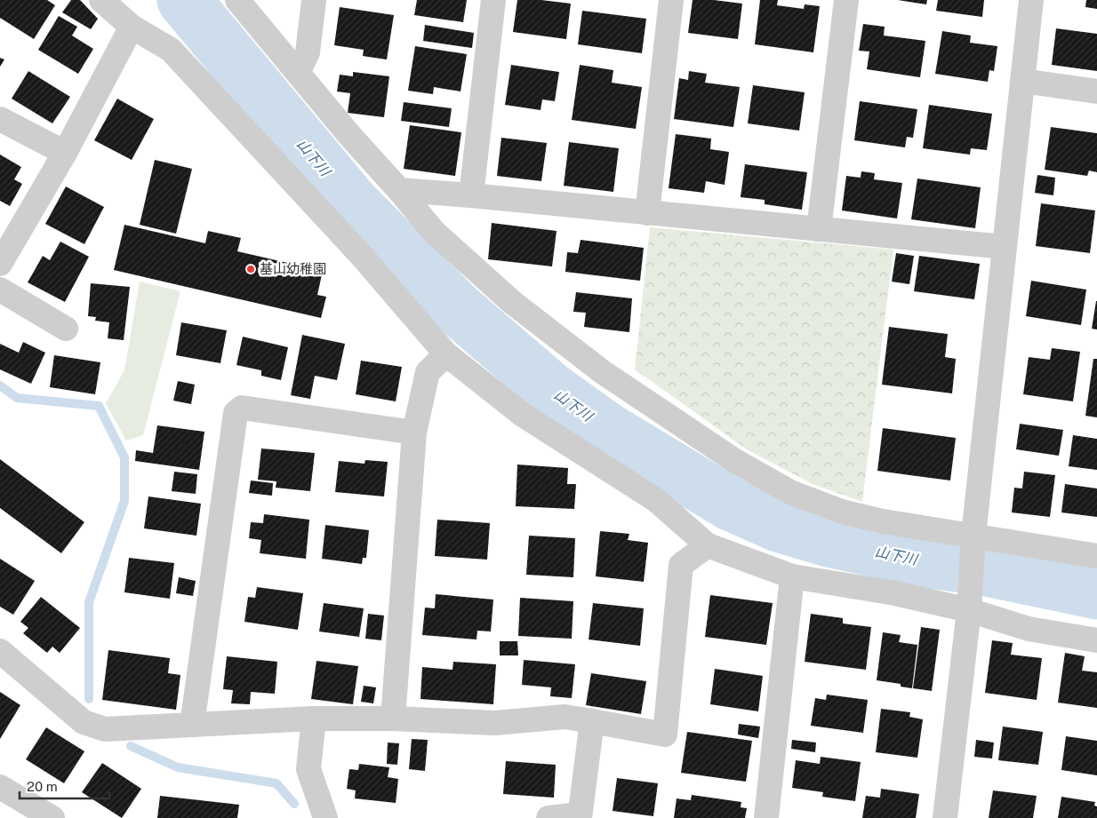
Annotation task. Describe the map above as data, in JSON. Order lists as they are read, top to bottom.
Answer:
{
  "water": ["山下川"],
  "places": ["基山幼稚園"],
  "scale_bar": "20 m"
}
